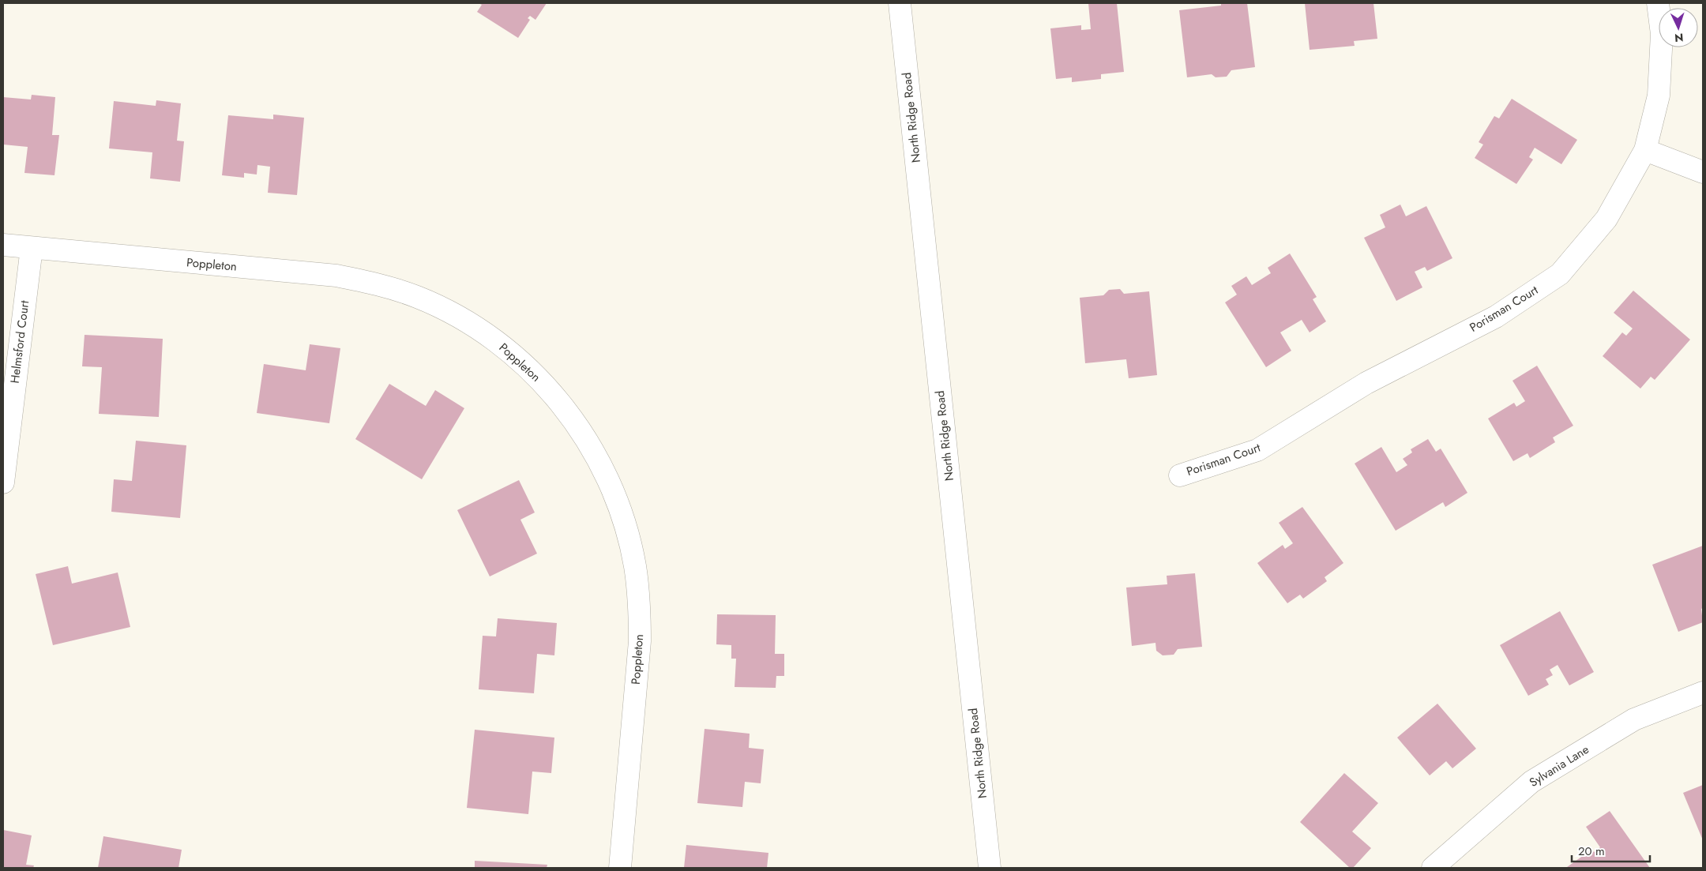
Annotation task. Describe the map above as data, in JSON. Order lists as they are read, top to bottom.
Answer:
{
  "streets": {
    "street": [
      "North Ridge Road",
      "Poppleton",
      "Porisman Court",
      "Helmsford Court",
      "Sylvania Lane"
    ]
  },
  "crossings": [
    ["Poppleton", "Helmsford Court"]
  ],
  "scale_bar": "20 m",
  "north": "bottom"
}
